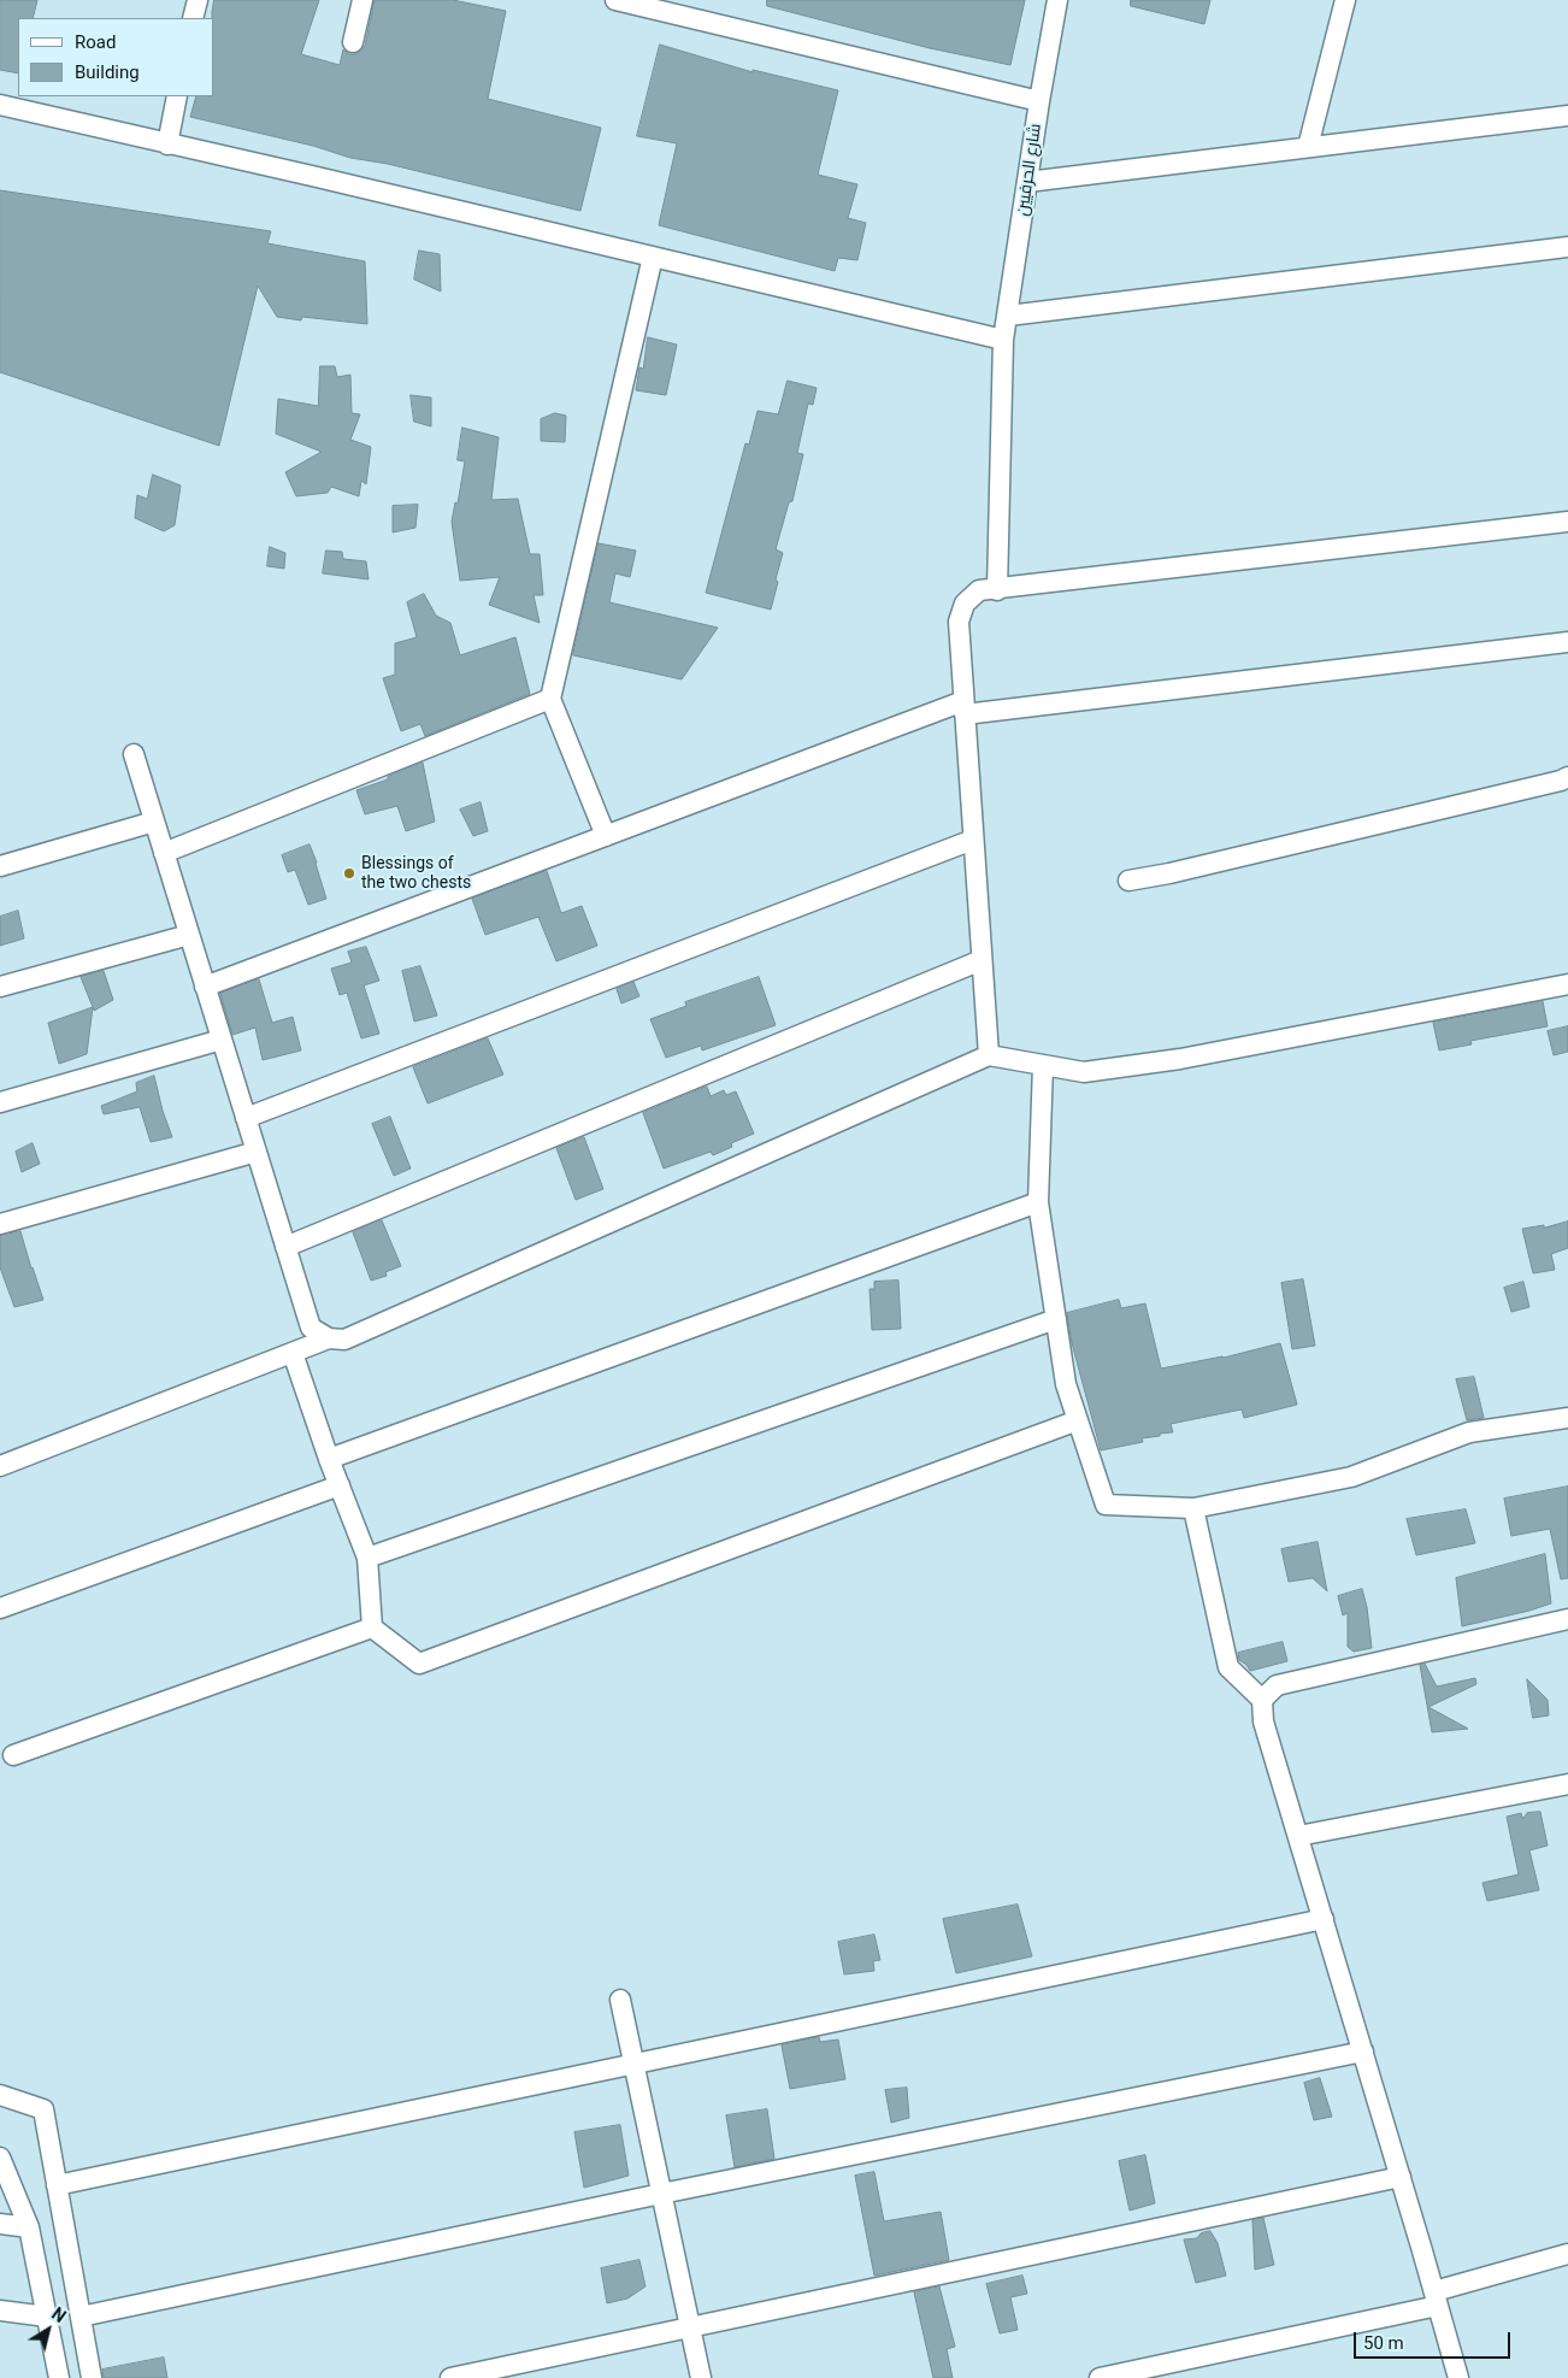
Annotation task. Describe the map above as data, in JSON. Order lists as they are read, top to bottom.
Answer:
{
  "streets": {
    "street": ["شارع الحرفيين"]
  },
  "places": ["Blessings of the two chests"],
  "legend": ["Road", "Building"],
  "scale_bar": "50 m",
  "north": "top right"
}
